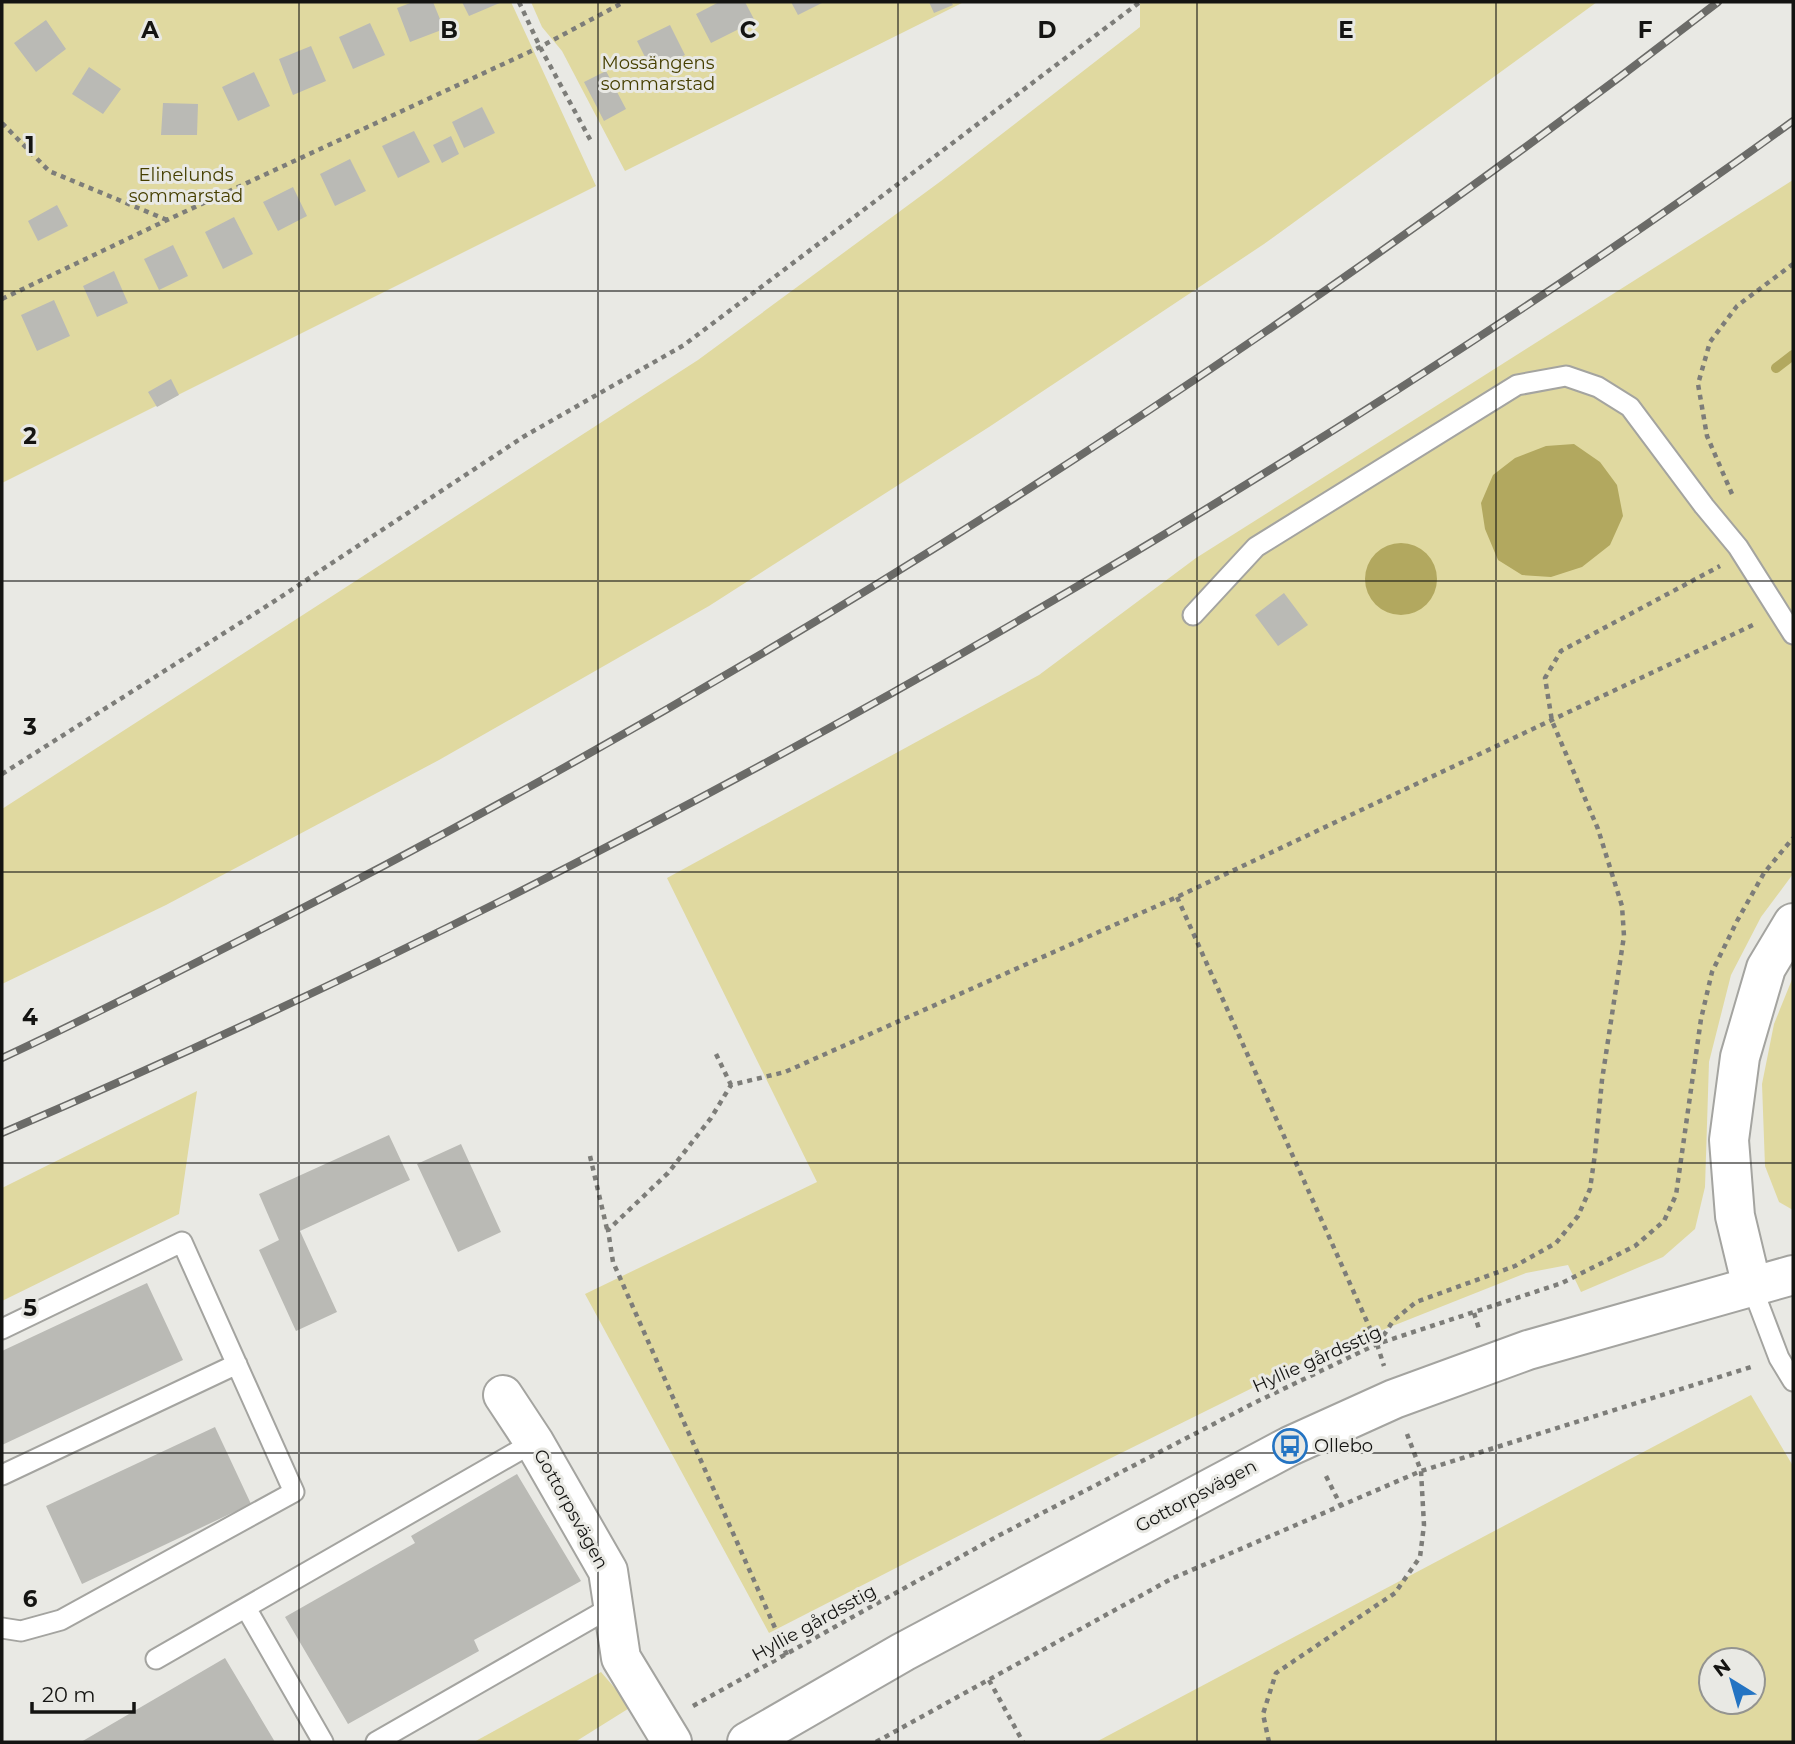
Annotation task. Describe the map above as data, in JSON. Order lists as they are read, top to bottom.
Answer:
{
  "streets": {
    "street": ["Gottorpsvägen"],
    "path": ["Hyllie gårdsstig"]
  },
  "crossings": [
    ["Hyllie gårdsstig", "Gottorpsvägen"]
  ],
  "parks": ["Mossängens sommarstad", "Elinelunds sommarstad"],
  "places": {
    "bus stop": ["Ollebo"]
  },
  "scale_bar": "20 m",
  "north": "top left",
  "grid": {
    "columns": [
      "A",
      "B",
      "C",
      "D",
      "E",
      "F"
    ],
    "rows": [
      "1",
      "2",
      "3",
      "4",
      "5",
      "6"
    ]
  }
}
